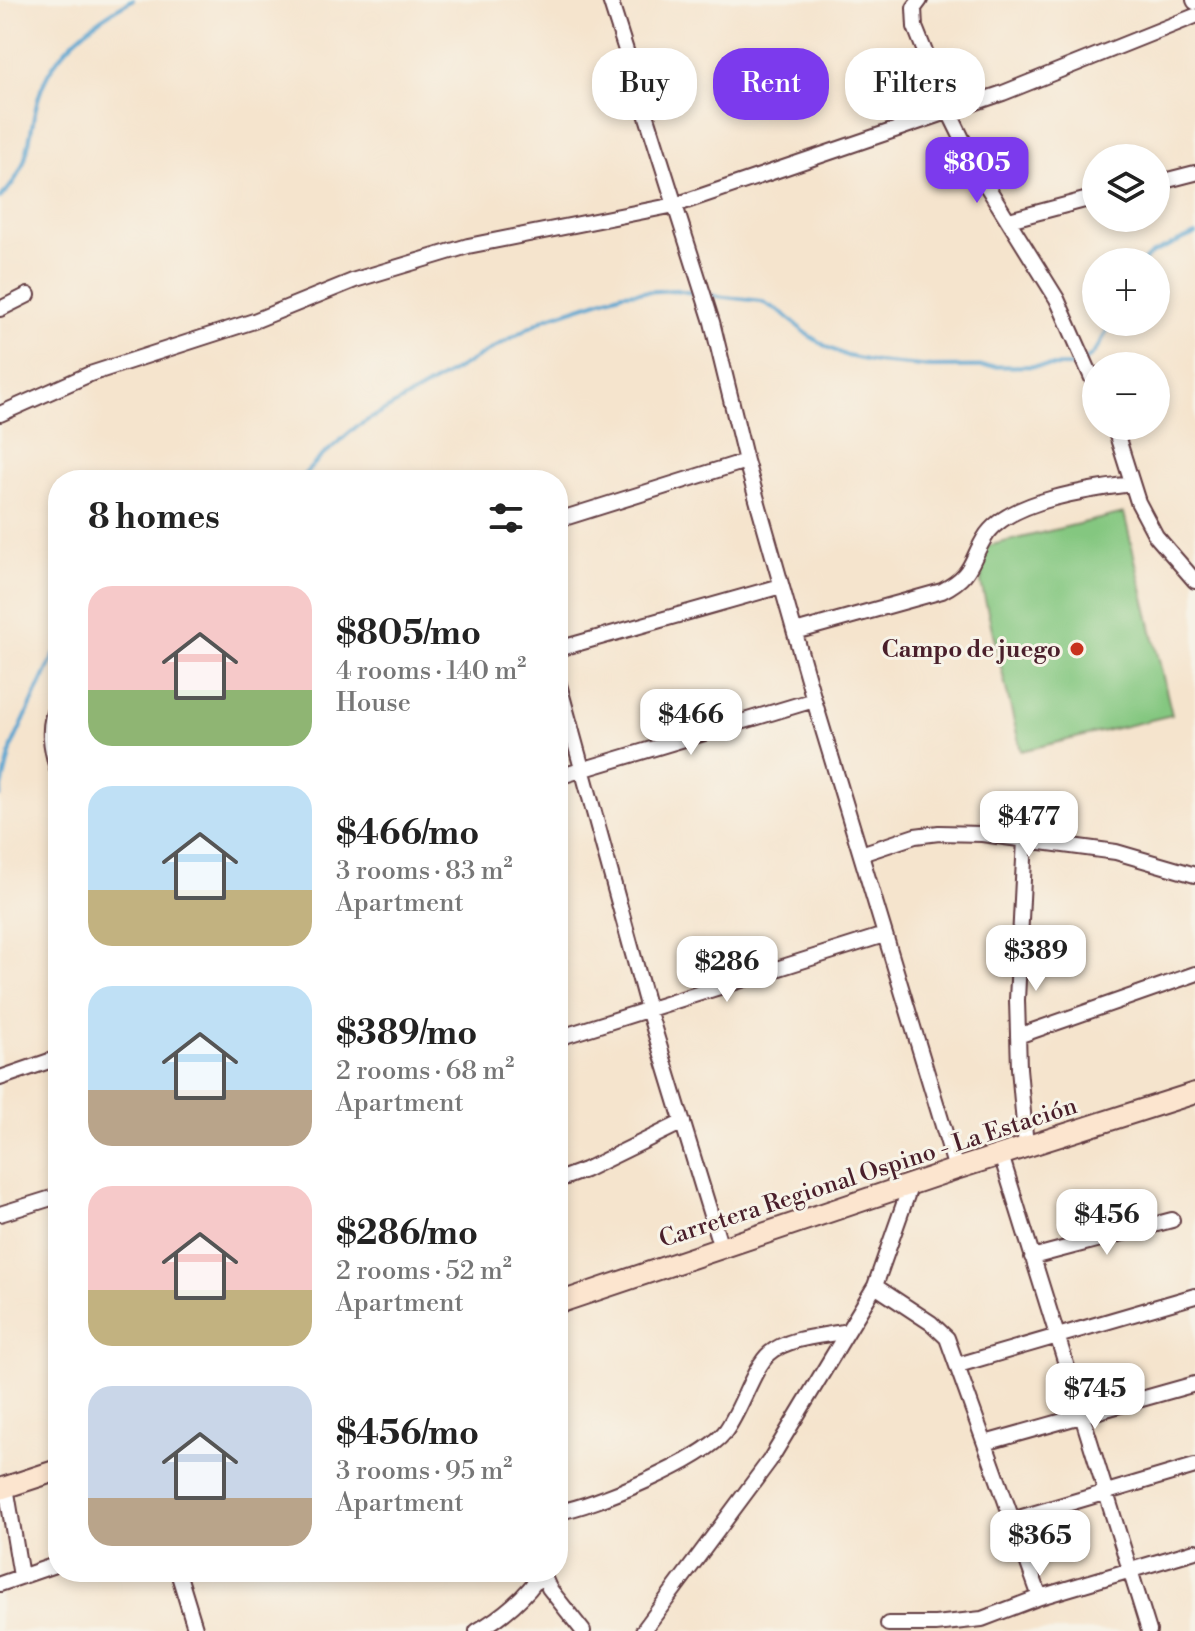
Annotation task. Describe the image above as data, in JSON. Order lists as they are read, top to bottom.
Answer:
{
  "streets": {
    "main road": ["Carretera Regional Ospino - La Estación"]
  },
  "places": ["Campo de juego"],
  "page": {
    "chip": ["Buy", "Rent", "Filters"],
    "price": [
      "$805",
      "$466",
      "$477",
      "$389",
      "$286",
      "$456",
      "$745",
      "$365"
    ],
    "map_buttons": ["+", "−"],
    "heading": "8 homes",
    "list": [
      {
        "name": "$805/mo",
        "note": "4 rooms · 140 m² · House"
      },
      {
        "name": "$466/mo",
        "note": "3 rooms · 83 m² · Apartment"
      },
      {
        "name": "$389/mo",
        "note": "2 rooms · 68 m² · Apartment"
      },
      {
        "name": "$286/mo",
        "note": "2 rooms · 52 m² · Apartment"
      },
      {
        "name": "$456/mo",
        "note": "3 rooms · 95 m² · Apartment"
      }
    ]
  }
}
